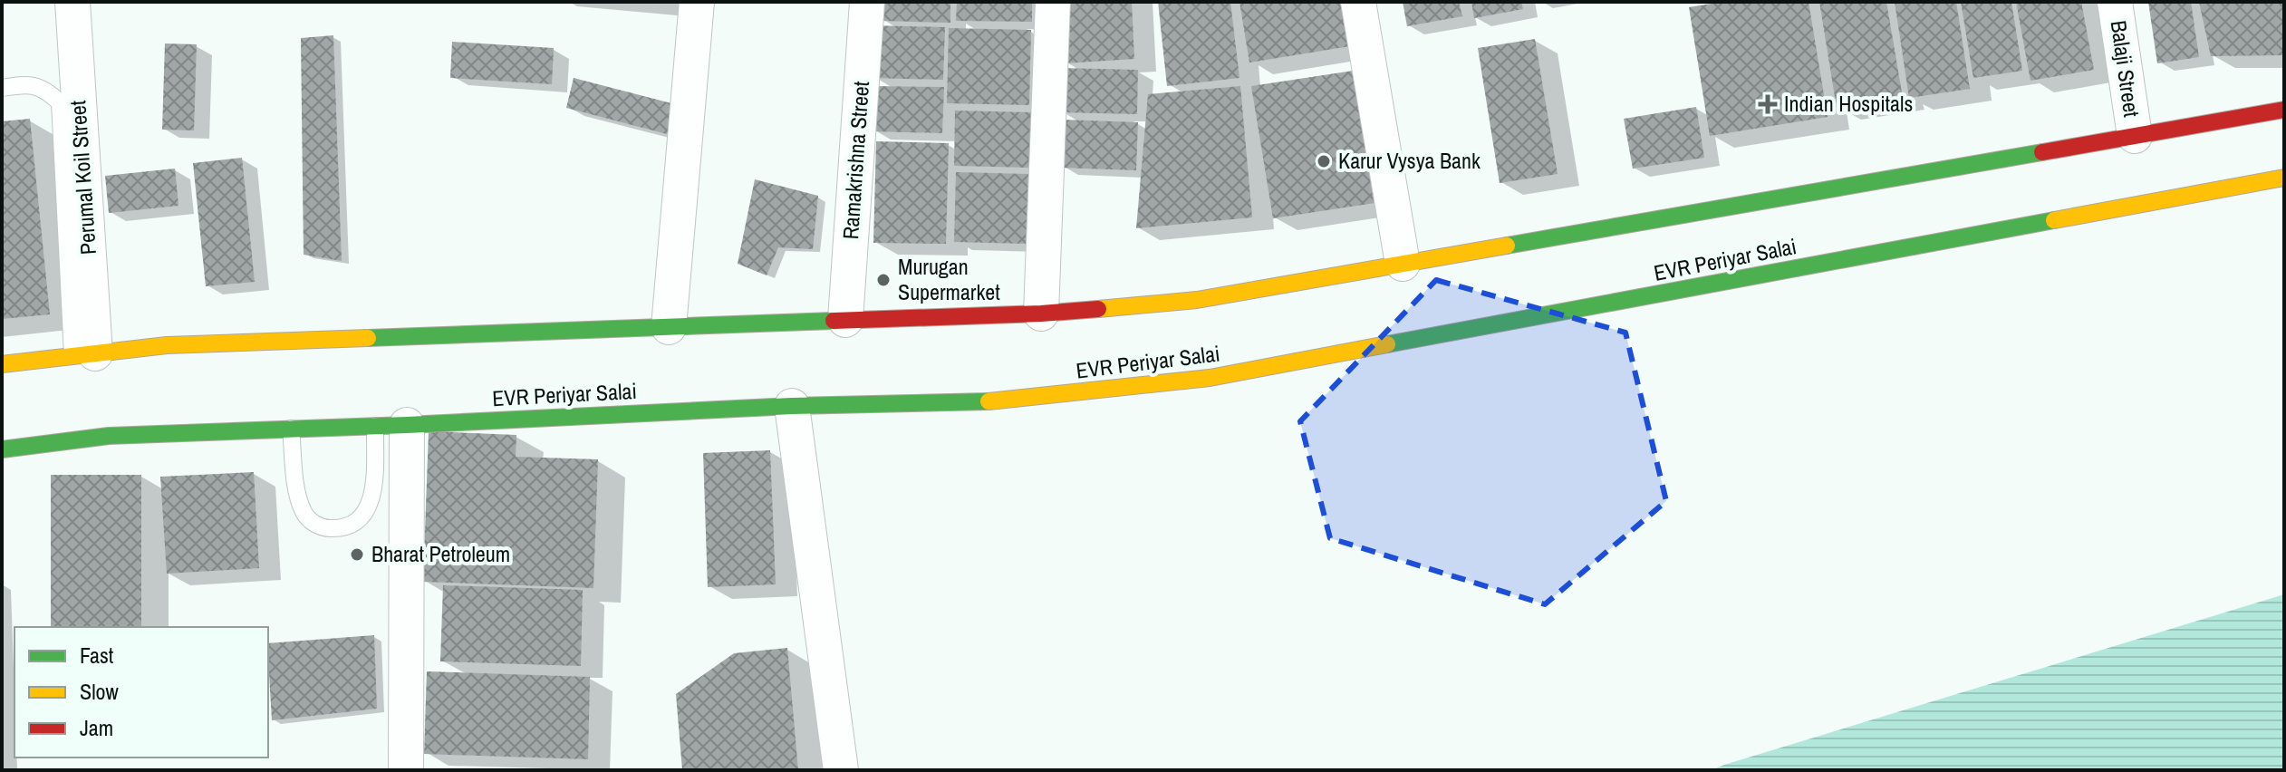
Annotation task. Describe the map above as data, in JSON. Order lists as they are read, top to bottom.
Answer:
{
  "streets": {
    "main road": ["EVR Periyar Salai"],
    "street": ["Balaji Street", "Ramakrishna Street", "Perumal Koil Street"]
  },
  "places": {
    "health": ["Indian Hospitals"],
    "other": ["Karur Vysya Bank", "Murugan Supermarket", "Bharat Petroleum"]
  },
  "legend": ["Fast", "Slow", "Jam"]
}
